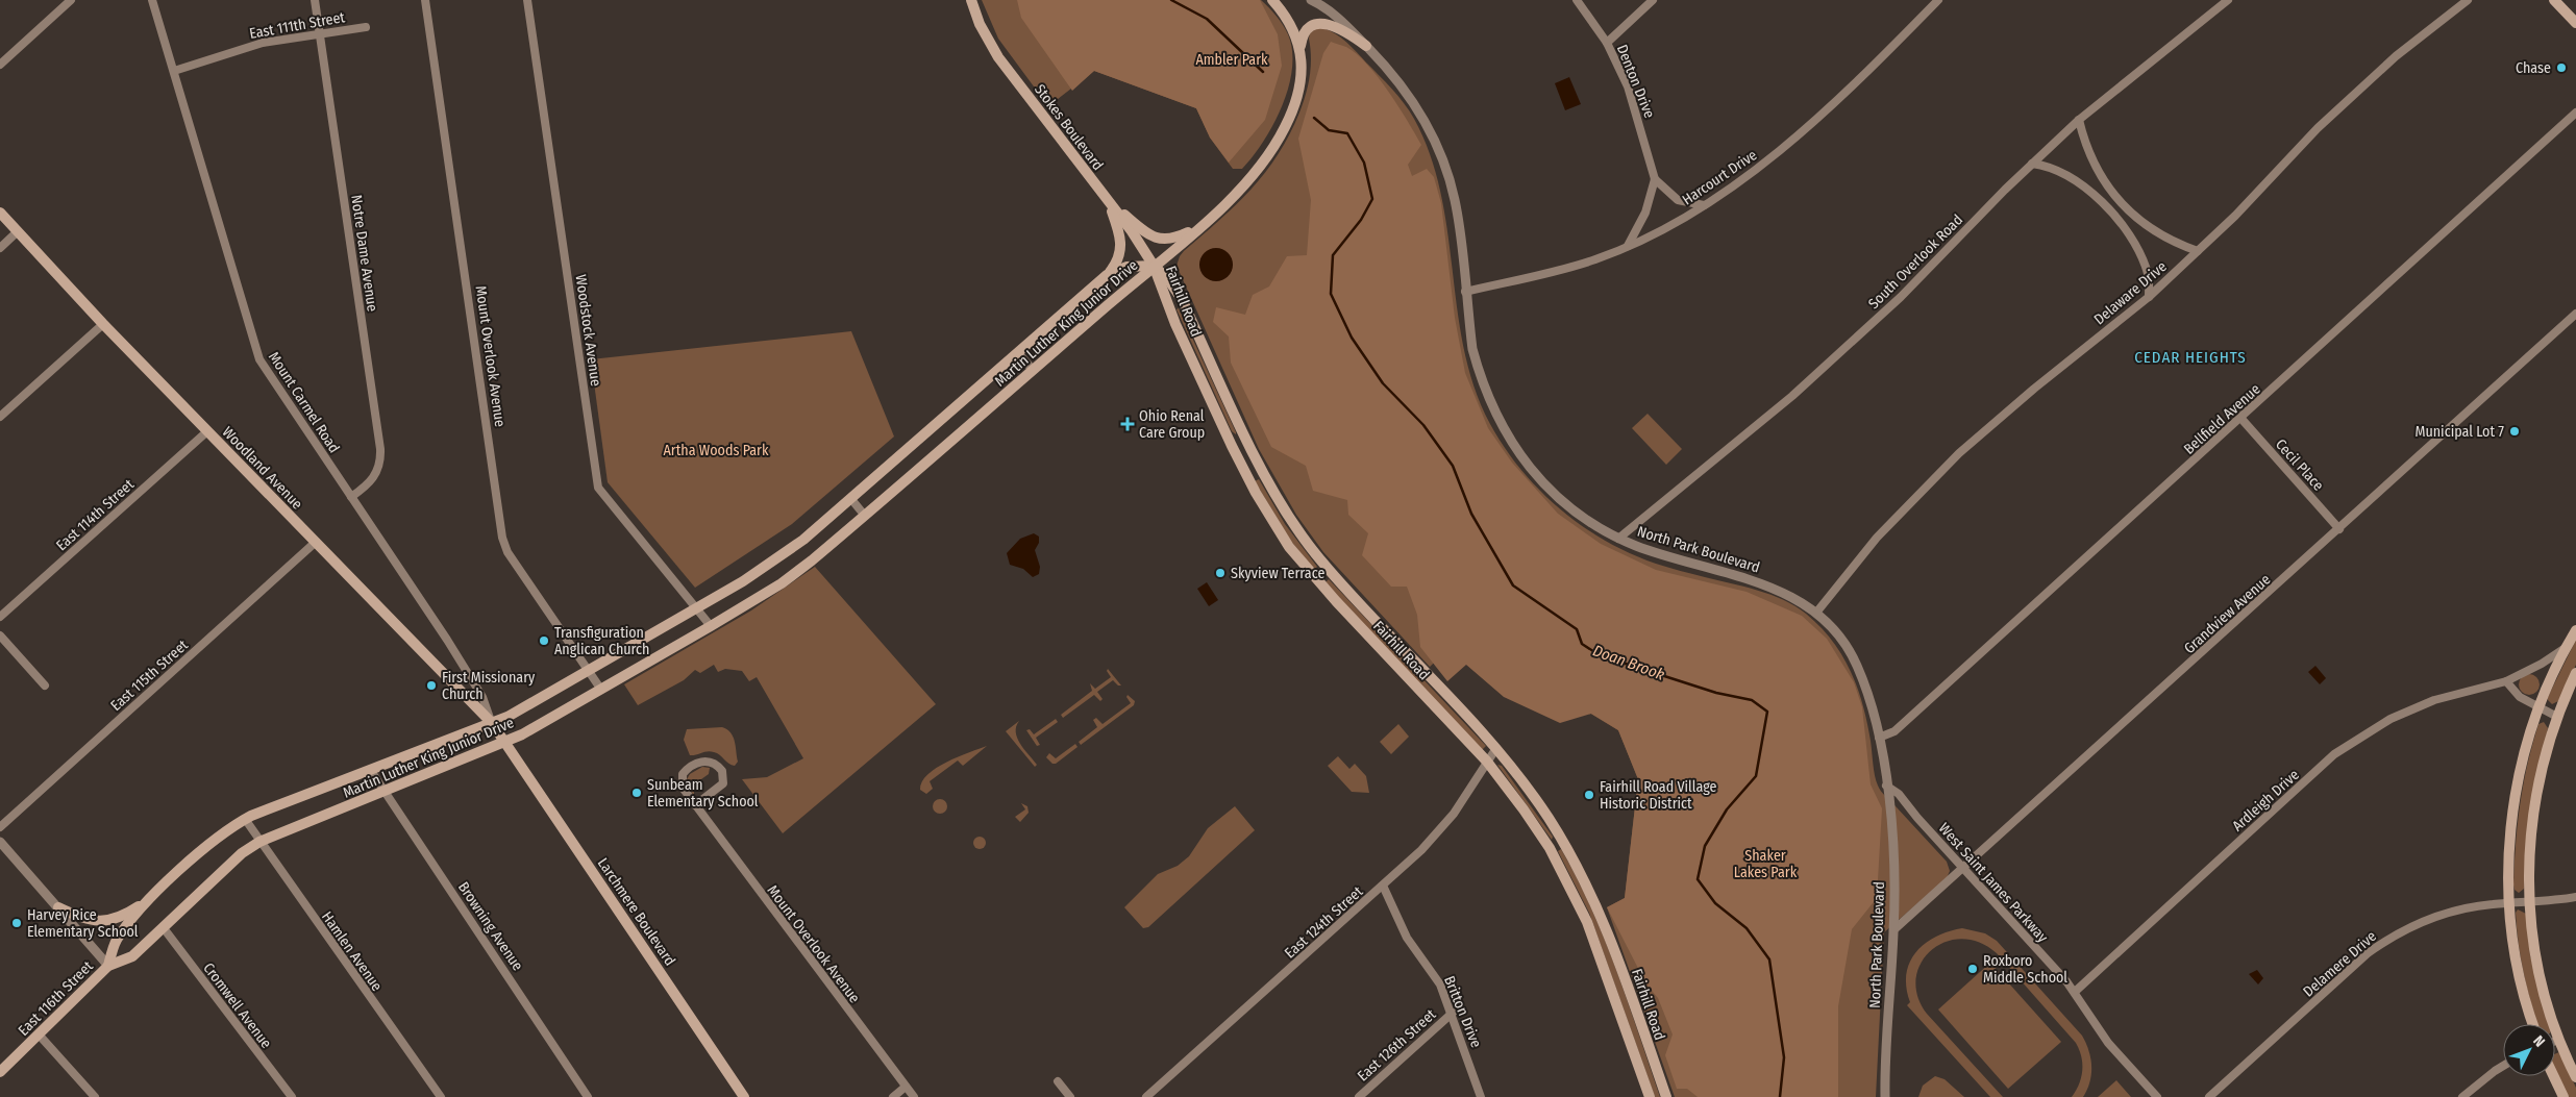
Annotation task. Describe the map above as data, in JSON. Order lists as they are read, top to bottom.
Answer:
{
  "streets": {
    "main road": [
      "Stokes Boulevard",
      "Fairhill Road",
      "Martin Luther King Junior Drive",
      "Woodland Avenue",
      "Larchmere Boulevard",
      "East 116th Street"
    ],
    "street": [
      "East 111th Street",
      "Denton Drive",
      "Harcourt Drive",
      "Notre Dame Avenue",
      "South Overlook Road",
      "Delaware Drive",
      "Woodstock Avenue",
      "Mount Overlook Avenue",
      "Mount Carmel Road",
      "Bellfield Avenue",
      "Cecil Place",
      "East 114th Street",
      "North Park Boulevard",
      "Grandview Avenue",
      "East 115th Street",
      "Ardleigh Drive",
      "West Saint James Parkway",
      "East 124th Street",
      "Browning Avenue",
      "Hamlen Avenue",
      "Delamere Drive",
      "Cromwell Avenue",
      "Britton Drive",
      "East 126th Street"
    ]
  },
  "crossings": [
    ["East 111th Street", "Notre Dame Avenue"],
    ["East 111th Street", "Mount Carmel Road"],
    ["Stokes Boulevard", "Fairhill Road"],
    ["Stokes Boulevard", "Martin Luther King Junior Drive"],
    ["Harcourt Drive", "North Park Boulevard"],
    ["Notre Dame Avenue", "Mount Carmel Road"],
    ["South Overlook Road", "North Park Boulevard"],
    ["Delaware Drive", "North Park Boulevard"],
    ["Fairhill Road", "Martin Luther King Junior Drive"],
    ["Fairhill Road", "East 124th Street"],
    ["Martin Luther King Junior Drive", "Woodstock Avenue"],
    ["Martin Luther King Junior Drive", "Mount Overlook Avenue"],
    ["Martin Luther King Junior Drive", "Mount Carmel Road"],
    ["Martin Luther King Junior Drive", "Woodland Avenue"],
    ["Martin Luther King Junior Drive", "Larchmere Boulevard"],
    ["Martin Luther King Junior Drive", "Browning Avenue"],
    ["Martin Luther King Junior Drive", "Hamlen Avenue"],
    ["Martin Luther King Junior Drive", "East 116th Street"],
    ["Martin Luther King Junior Drive", "Cromwell Avenue"],
    ["Mount Carmel Road", "Woodland Avenue"],
    ["Bellfield Avenue", "Cecil Place"],
    ["Bellfield Avenue", "North Park Boulevard"],
    ["Cecil Place", "Grandview Avenue"],
    ["Woodland Avenue", "East 114th Street"],
    ["Woodland Avenue", "East 115th Street"],
    ["Woodland Avenue", "Larchmere Boulevard"],
    ["North Park Boulevard", "Grandview Avenue"],
    ["North Park Boulevard", "West Saint James Parkway"],
    ["Grandview Avenue", "West Saint James Parkway"],
    ["Ardleigh Drive", "West Saint James Parkway"],
    ["East 124th Street", "Britton Drive"],
    ["Britton Drive", "East 126th Street"]
  ],
  "districts": ["CEDAR HEIGHTS"],
  "water": ["Doan Brook"],
  "parks": ["Ambler Park", "Artha Woods Park", "Shaker Lakes Park"],
  "places": {
    "other": [
      "Chase",
      "Municipal Lot 7",
      "Skyview Terrace",
      "Transfiguration Anglican Church",
      "First Missionary Church",
      "Sunbeam Elementary School",
      "Fairhill Road Village Historic District",
      "Harvey Rice Elementary School",
      "Roxboro Middle School"
    ],
    "health": ["Ohio Renal Care Group"]
  },
  "north": "top right"
}
